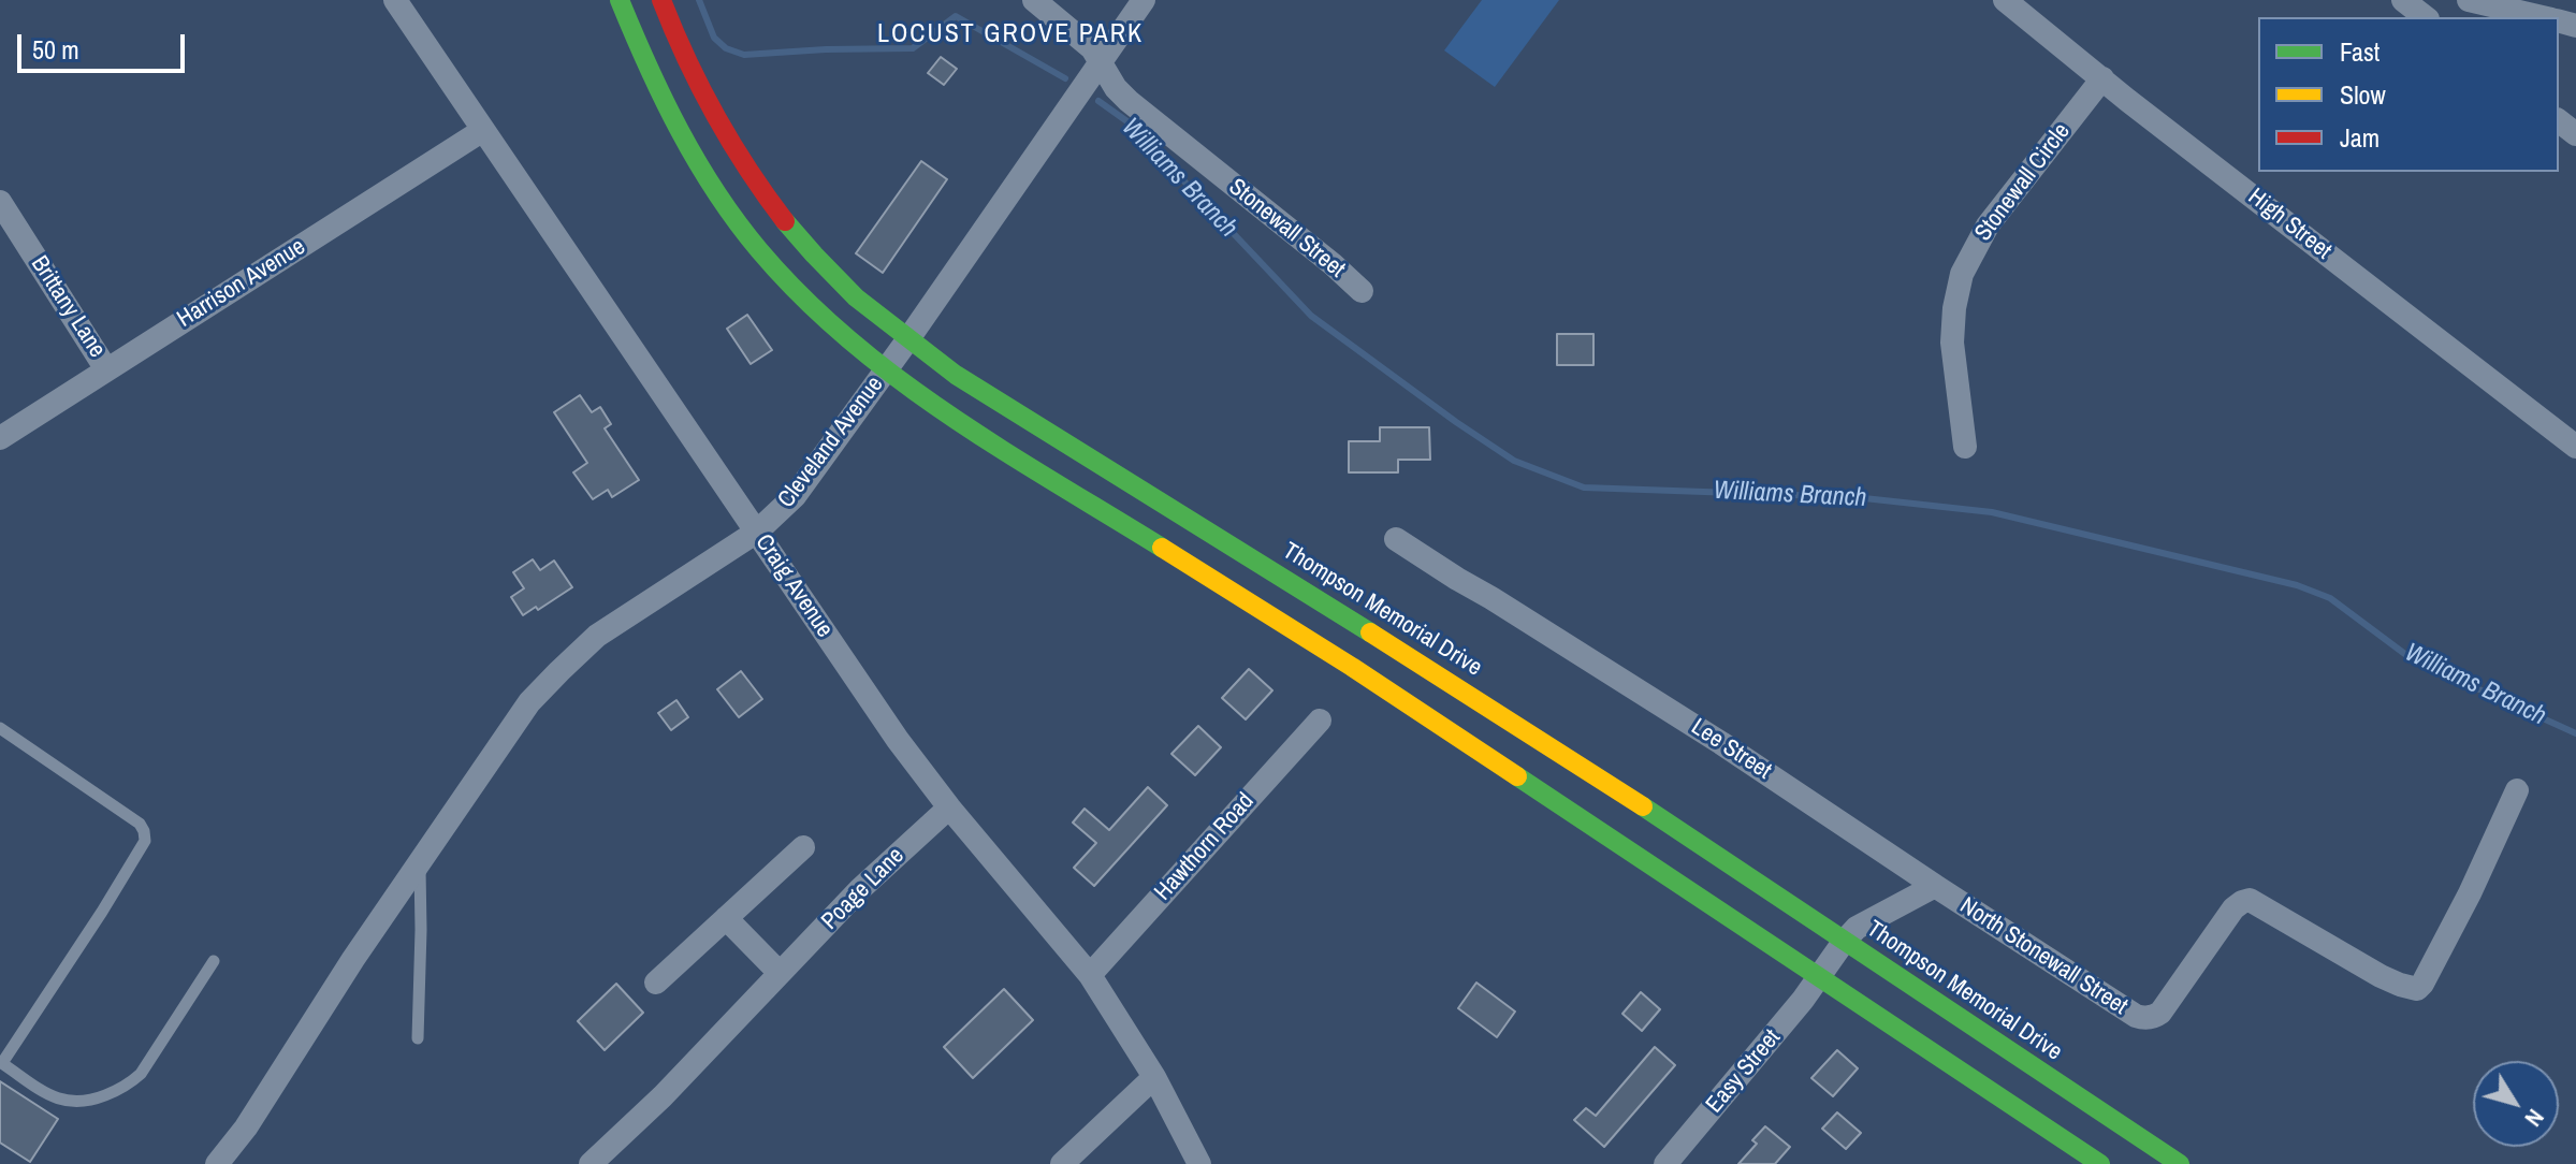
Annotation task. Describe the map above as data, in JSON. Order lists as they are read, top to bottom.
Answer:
{
  "streets": {
    "main road": ["Thompson Memorial Drive"],
    "street": [
      "Stonewall Circle",
      "High Street",
      "Stonewall Street",
      "Harrison Avenue",
      "Brittany Lane",
      "Cleveland Avenue",
      "Craig Avenue",
      "Lee Street",
      "Hawthorn Road",
      "Poage Lane",
      "North Stonewall Street",
      "Easy Street"
    ]
  },
  "crossings": [
    ["Stonewall Circle", "High Street"],
    ["Stonewall Street", "Cleveland Avenue"],
    ["Harrison Avenue", "Brittany Lane"],
    ["Harrison Avenue", "Craig Avenue"],
    ["Cleveland Avenue", "Craig Avenue"],
    ["Cleveland Avenue", "Thompson Memorial Drive"],
    ["Craig Avenue", "Hawthorn Road"],
    ["Craig Avenue", "Poage Lane"],
    ["Lee Street", "North Stonewall Street"]
  ],
  "districts": ["LOCUST GROVE PARK"],
  "water": ["Williams Branch"],
  "legend": ["Fast", "Slow", "Jam"],
  "scale_bar": "50 m",
  "north": "bottom right"
}
